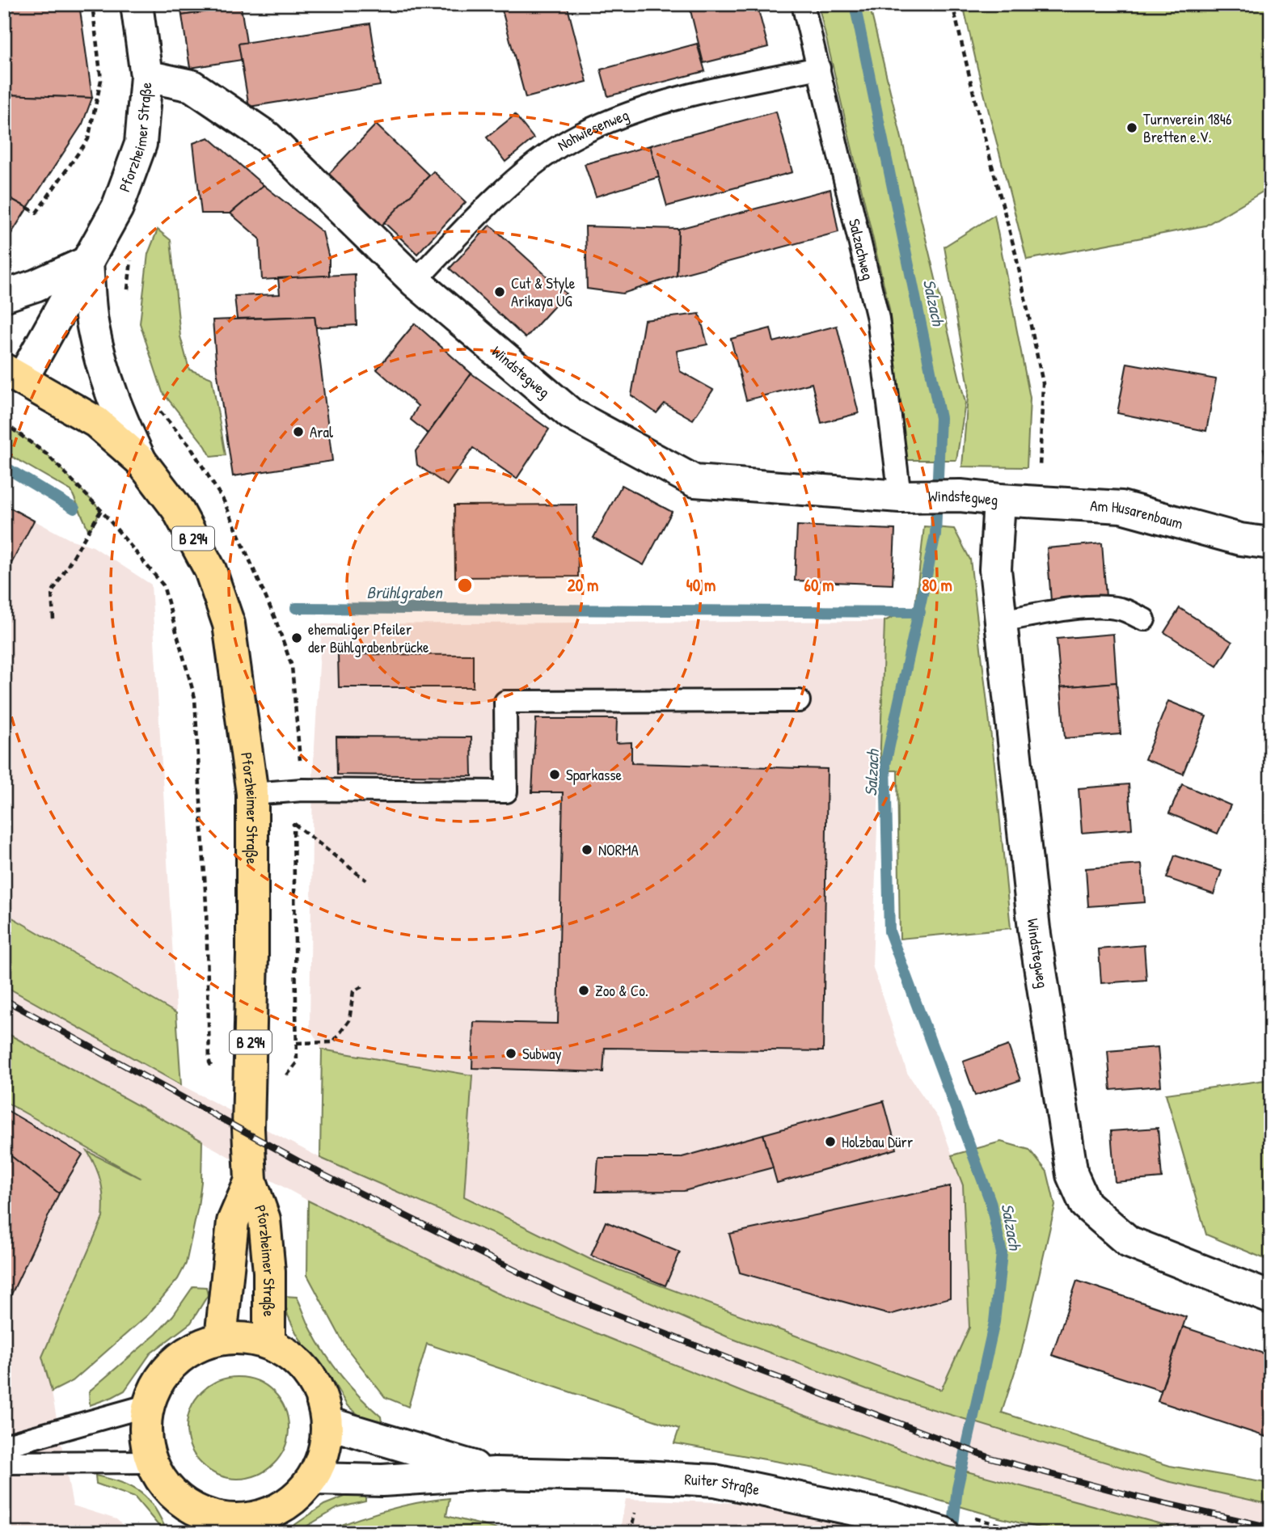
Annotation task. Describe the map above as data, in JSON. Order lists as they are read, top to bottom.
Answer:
{
  "streets": {
    "main road": ["Pforzheimer Straße", "B 294"],
    "street": ["Windstegweg", "Am Husarenbaum", "Ruiter Straße"],
    "lane": ["Nohwiesenweg", "Salzachweg"]
  },
  "crossings": [
    ["Nohwiesenweg", "Salzachweg"],
    ["Nohwiesenweg", "Windstegweg"],
    ["Pforzheimer Straße", "Windstegweg"],
    ["Pforzheimer Straße", "Ruiter Straße"],
    ["Salzachweg", "Windstegweg"],
    ["Windstegweg", "Am Husarenbaum"]
  ],
  "water": ["Salzach", "Brühlgraben"],
  "places": [
    "Turnverein 1846 Bretten e.V.",
    "Cut & Style Arikaya UG",
    "Aral",
    "ehemaliger Pfeiler der Bühlgrabenbrücke",
    "Sparkasse",
    "NORMA",
    "Zoo & Co.",
    "Subway",
    "Holzbau Dürr"
  ],
  "rings": [
    "20 m",
    "40 m",
    "60 m",
    "80 m"
  ]
}
